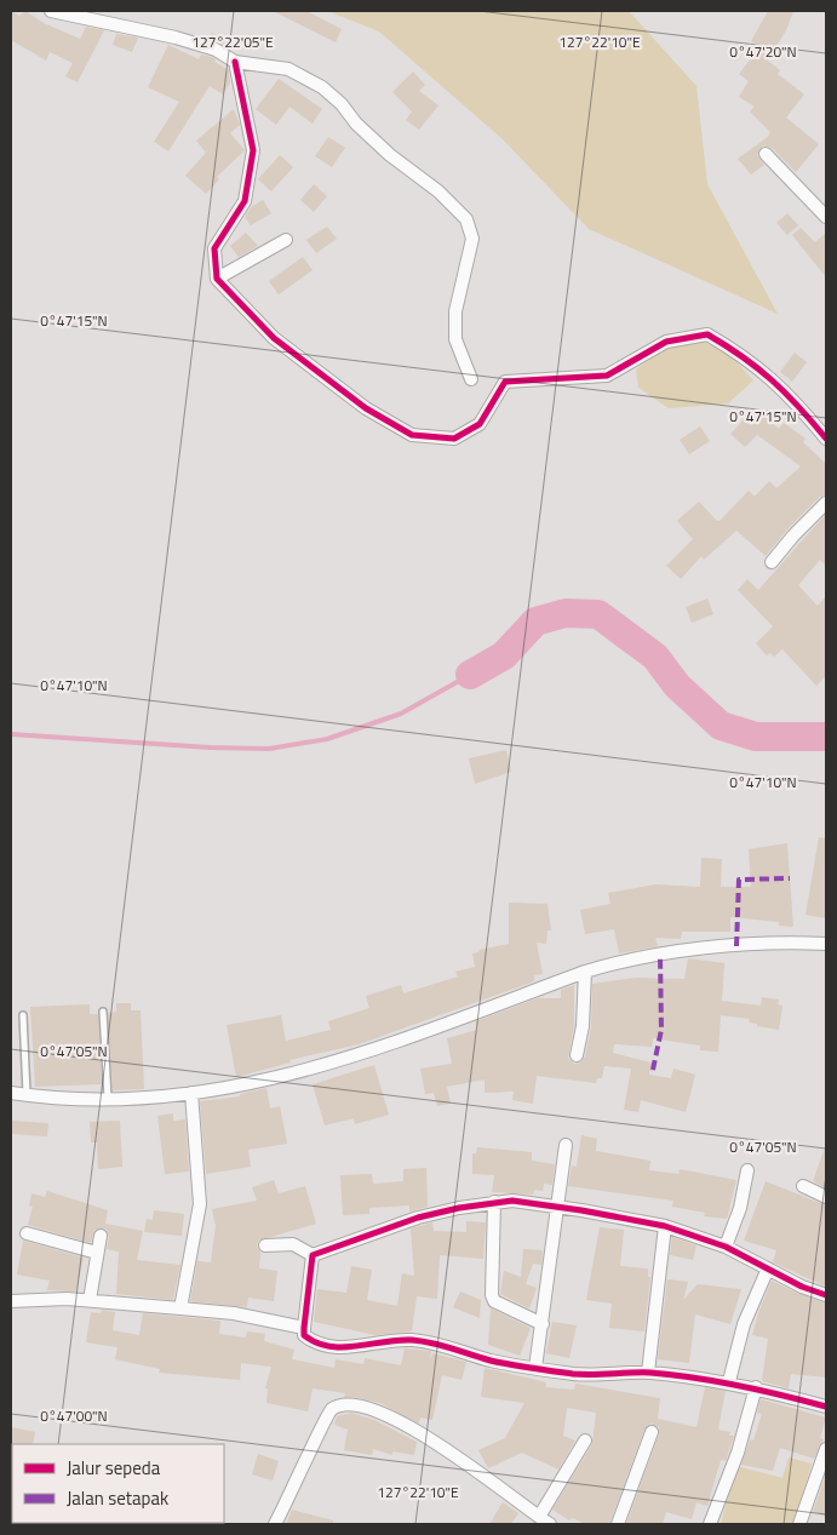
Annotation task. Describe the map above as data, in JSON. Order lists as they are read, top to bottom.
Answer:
{
  "legend": ["Jalur sepeda", "Jalan setapak"],
  "coordinates": [
    "127°22'05\"E",
    "127°22'10\"E",
    "0°47'20\"N",
    "0°47'15\"N",
    "0°47'10\"N",
    "0°47'05\"N",
    "0°47'00\"N"
  ]
}
